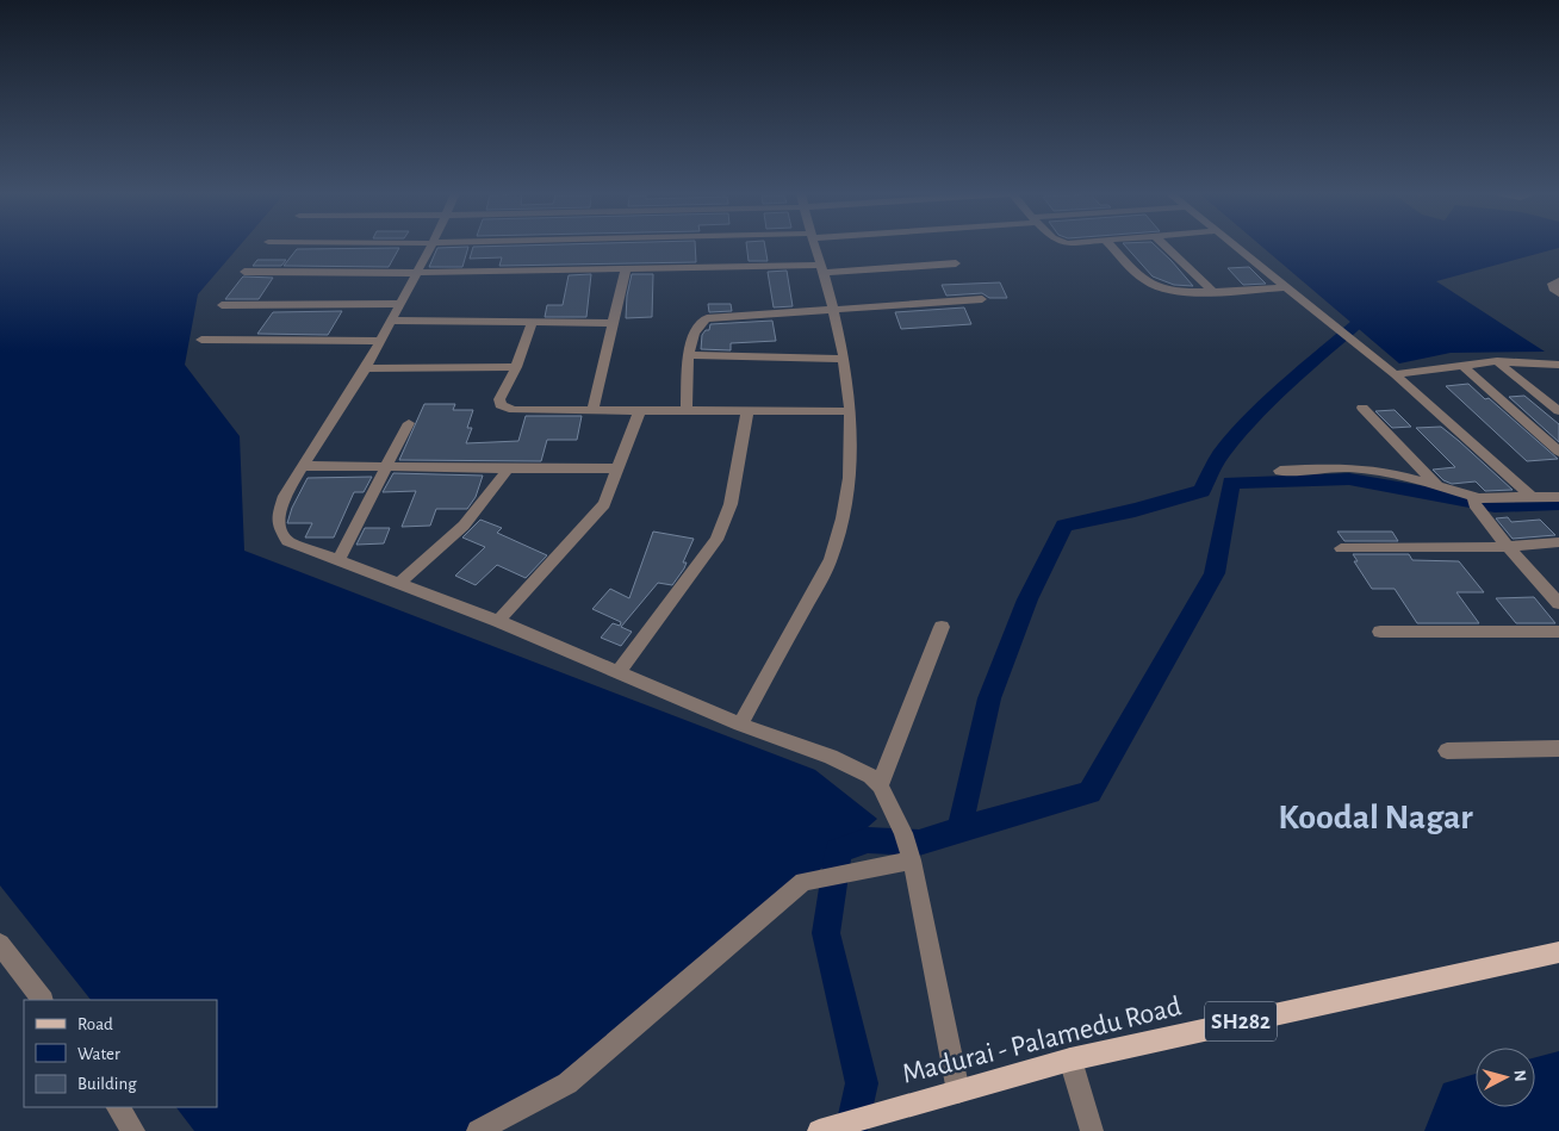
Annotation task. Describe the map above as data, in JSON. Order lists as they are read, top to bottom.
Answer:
{
  "streets": {
    "main road": ["SH282", "Madurai - Palamedu Road"]
  },
  "districts": ["Koodal Nagar"],
  "legend": ["Road", "Water", "Building"],
  "north": "right"
}
